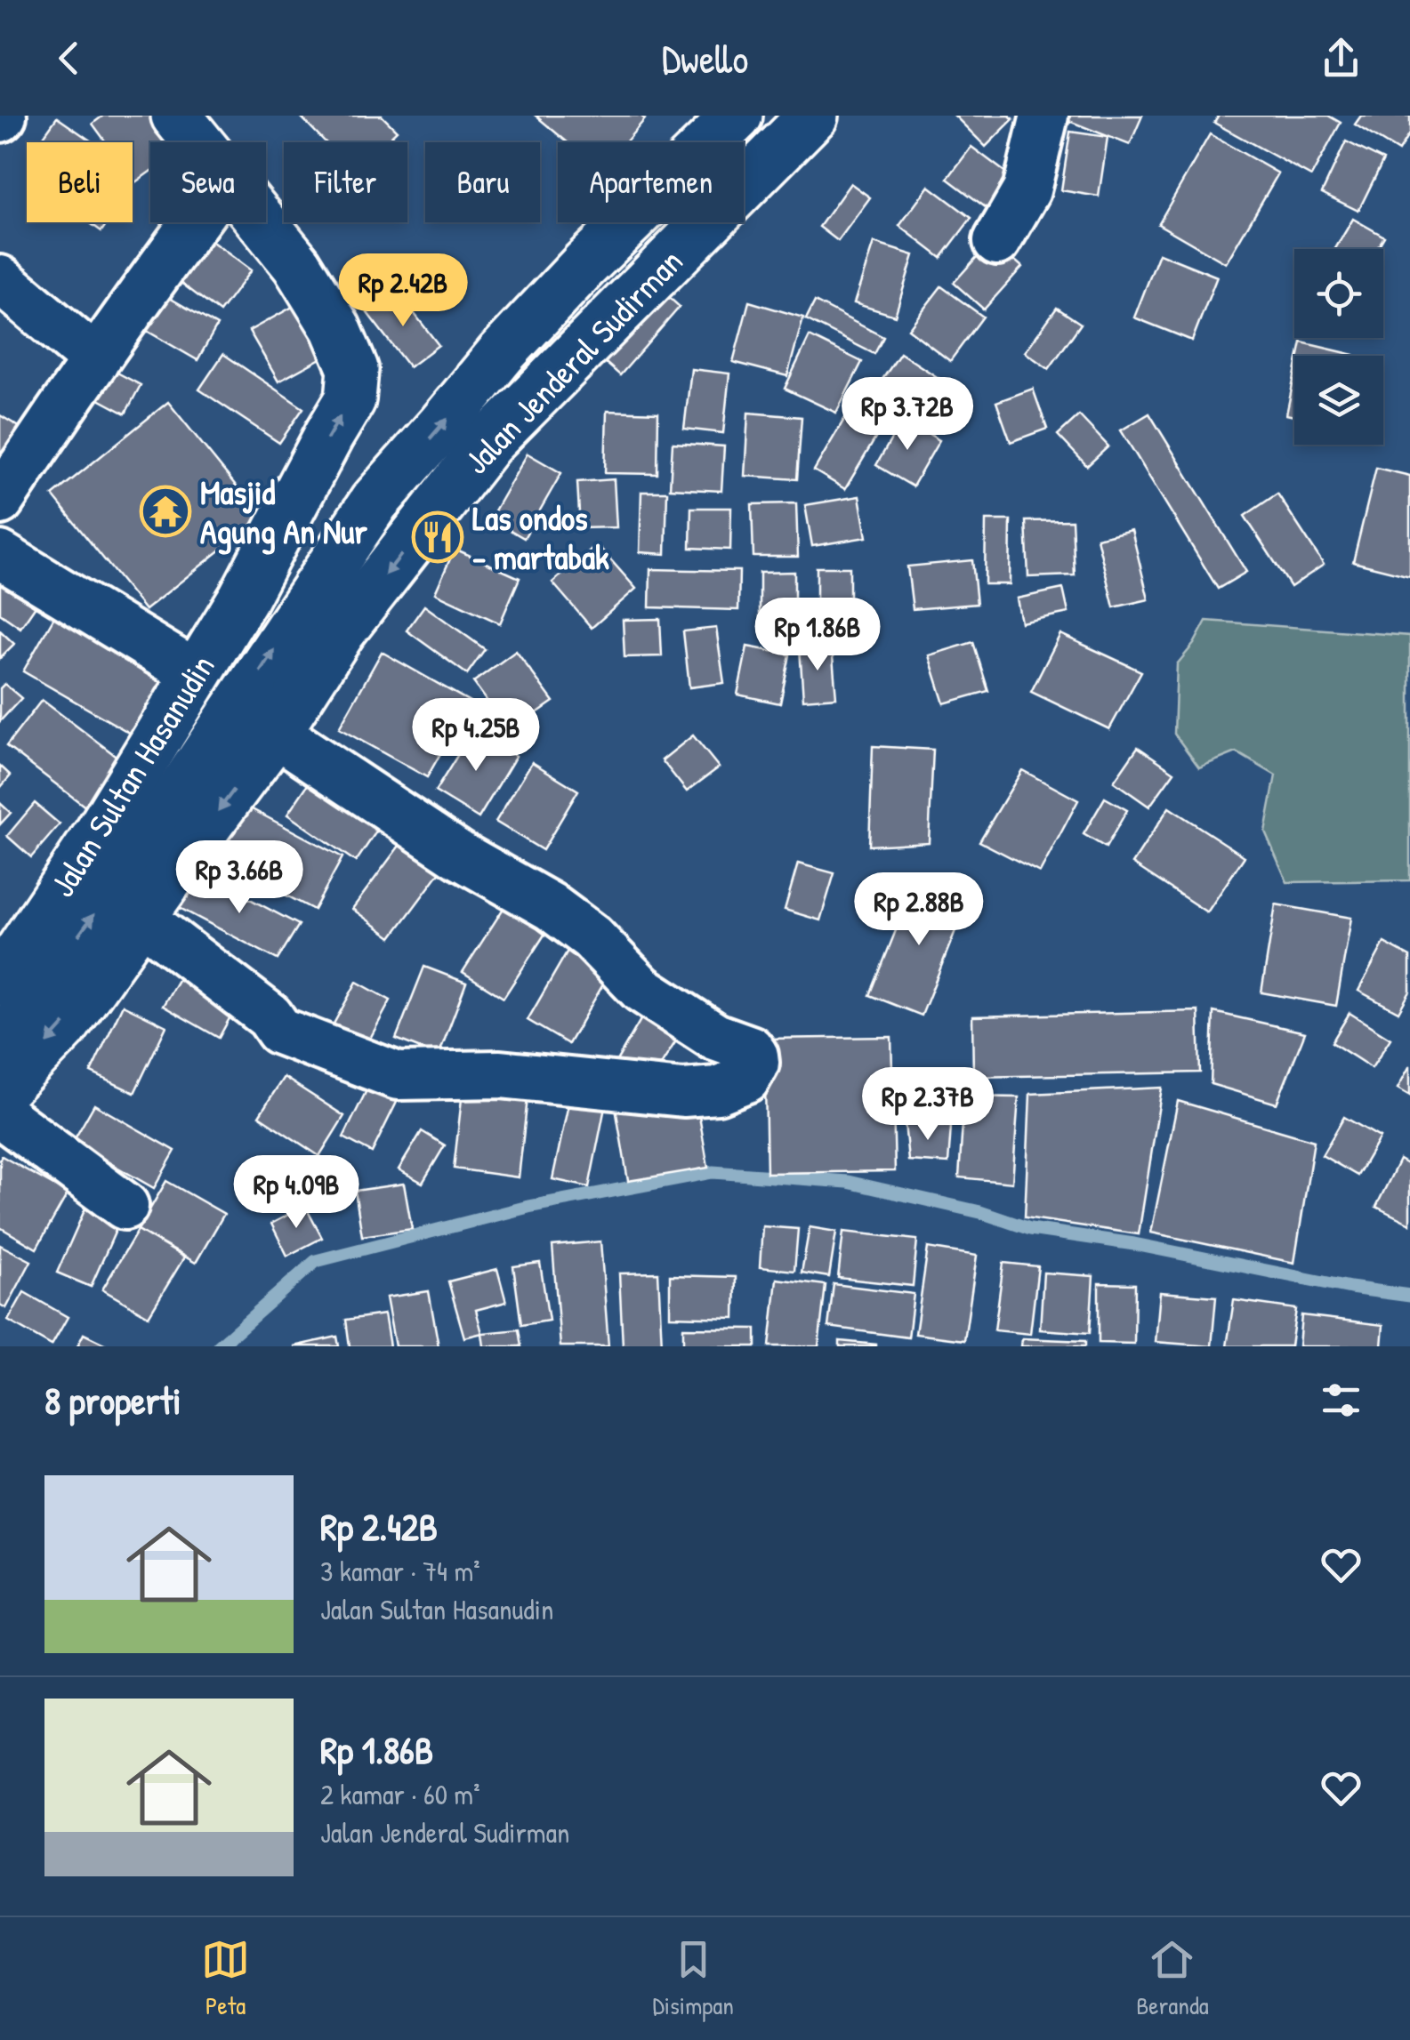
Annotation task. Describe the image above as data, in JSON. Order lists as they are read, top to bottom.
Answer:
{
  "streets": {
    "main road": ["Jalan Jenderal Sudirman", "Jalan Sultan Hasanudin"]
  },
  "one_way": ["Jalan Sultan Hasanudin"],
  "places": {
    "temple": ["Masjid Agung An Nur"],
    "restaurant": ["Las ondos - martabak"]
  },
  "page": {
    "header": "Dwello",
    "chip": [
      "Beli",
      "Sewa",
      "Filter",
      "Baru",
      "Apartemen"
    ],
    "price": [
      "Rp 2.42B",
      "Rp 3.72B",
      "Rp 1.86B",
      "Rp 4.25B",
      "Rp 3.66B",
      "Rp 2.88B",
      "Rp 2.37B",
      "Rp 4.09B"
    ],
    "heading": "8 properti",
    "list": [
      {
        "name": "Rp 2.42B",
        "note": "3 kamar · 74 m² · Jalan Sultan Hasanudin"
      },
      {
        "name": "Rp 1.86B",
        "note": "2 kamar · 60 m² · Jalan Jenderal Sudirman"
      }
    ],
    "tabs": ["Peta", "Disimpan", "Beranda"]
  }
}
